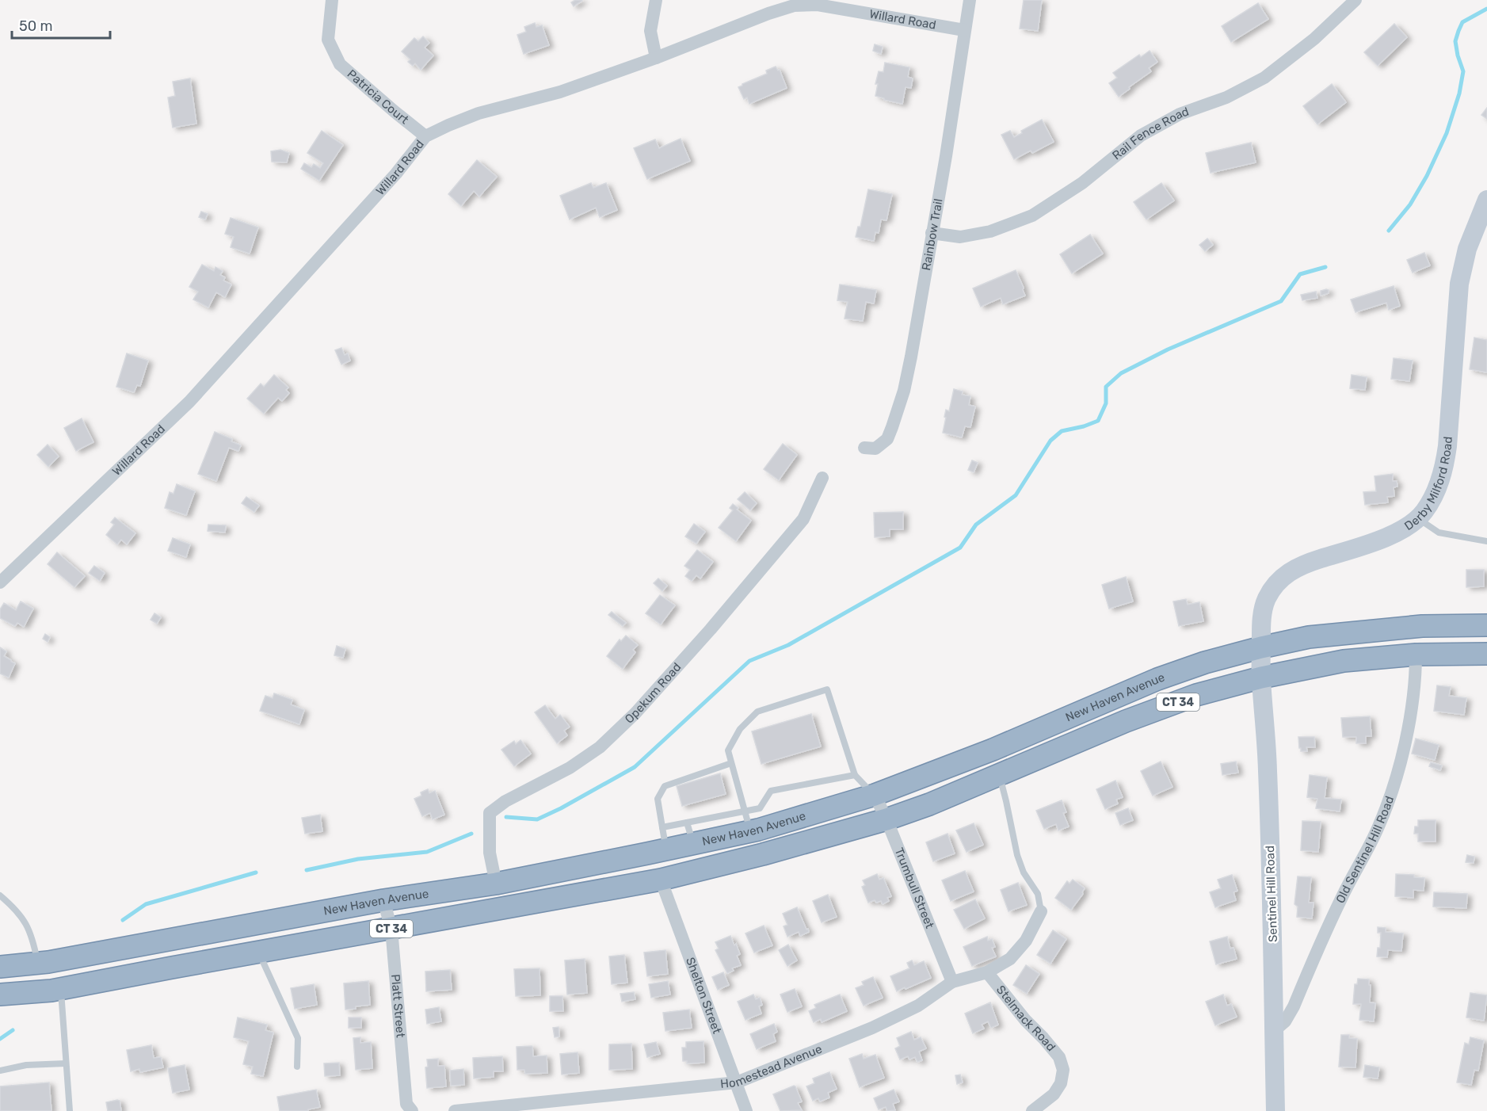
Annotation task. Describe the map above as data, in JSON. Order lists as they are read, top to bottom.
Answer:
{
  "streets": {
    "highway": ["New Haven Avenue", "CT 34"],
    "main road": ["Derby Milford Road", "Sentinel Hill Road"],
    "street": [
      "Willard Road",
      "Patricia Court",
      "Rail Fence Road",
      "Rainbow Trail",
      "Opekum Road",
      "Old Sentinel Hill Road",
      "Trumbull Street",
      "Shelton Street",
      "Platt Street",
      "Stelmack Road",
      "Homestead Avenue"
    ]
  },
  "crossings": [
    ["Willard Road", "Patricia Court"],
    ["Willard Road", "Rainbow Trail"],
    ["Rail Fence Road", "Rainbow Trail"],
    ["Derby Milford Road", "New Haven Avenue"],
    ["Derby Milford Road", "CT 34"],
    ["Derby Milford Road", "Sentinel Hill Road"],
    ["Opekum Road", "New Haven Avenue"],
    ["New Haven Avenue", "Trumbull Street"],
    ["New Haven Avenue", "Platt Street"],
    ["CT 34", "Old Sentinel Hill Road"],
    ["CT 34", "Trumbull Street"],
    ["CT 34", "Sentinel Hill Road"],
    ["CT 34", "Shelton Street"],
    ["CT 34", "Platt Street"],
    ["Old Sentinel Hill Road", "Sentinel Hill Road"],
    ["Trumbull Street", "Homestead Avenue"],
    ["Shelton Street", "Homestead Avenue"],
    ["Stelmack Road", "Homestead Avenue"]
  ],
  "scale_bar": "50 m"
}
